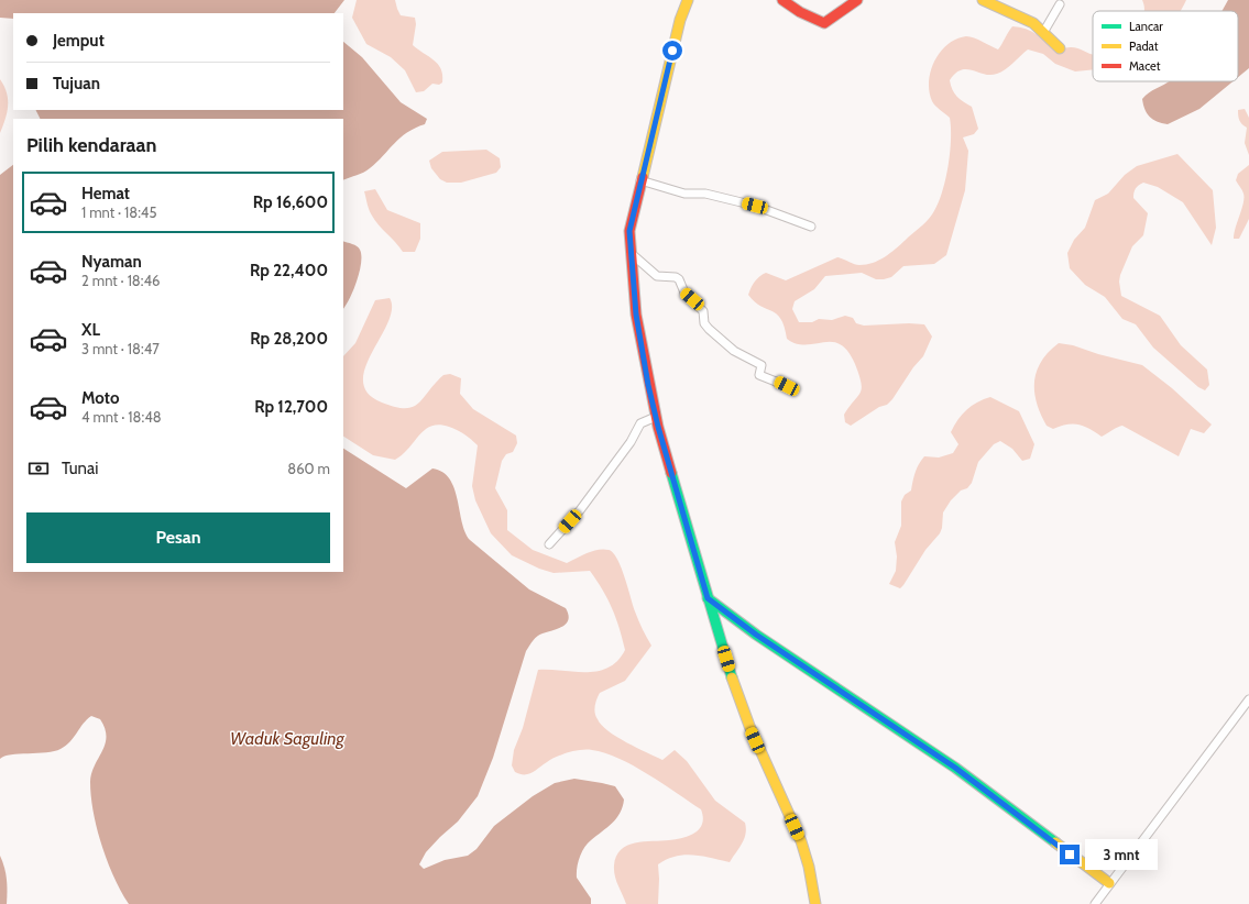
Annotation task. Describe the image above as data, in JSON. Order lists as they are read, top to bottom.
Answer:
{
  "water": ["Waduk Saguling"],
  "legend": ["Lancar", "Padat", "Macet"],
  "page": {
    "banner": ["Jemput", "Tujuan"],
    "heading": "Pilih kendaraan",
    "list": [
      {
        "name": "Hemat",
        "note": "1 mnt · 18:45",
        "value": "Rp 16,600"
      },
      {
        "name": "Nyaman",
        "note": "2 mnt · 18:46",
        "value": "Rp 22,400"
      },
      {
        "name": "XL",
        "note": "3 mnt · 18:47",
        "value": "Rp 28,200"
      },
      {
        "name": "Moto",
        "note": "4 mnt · 18:48",
        "value": "Rp 12,700"
      }
    ],
    "pay": ["Tunai", "860 m"],
    "buttons": "Pesan",
    "bubble": "3 mnt"
  }
}
